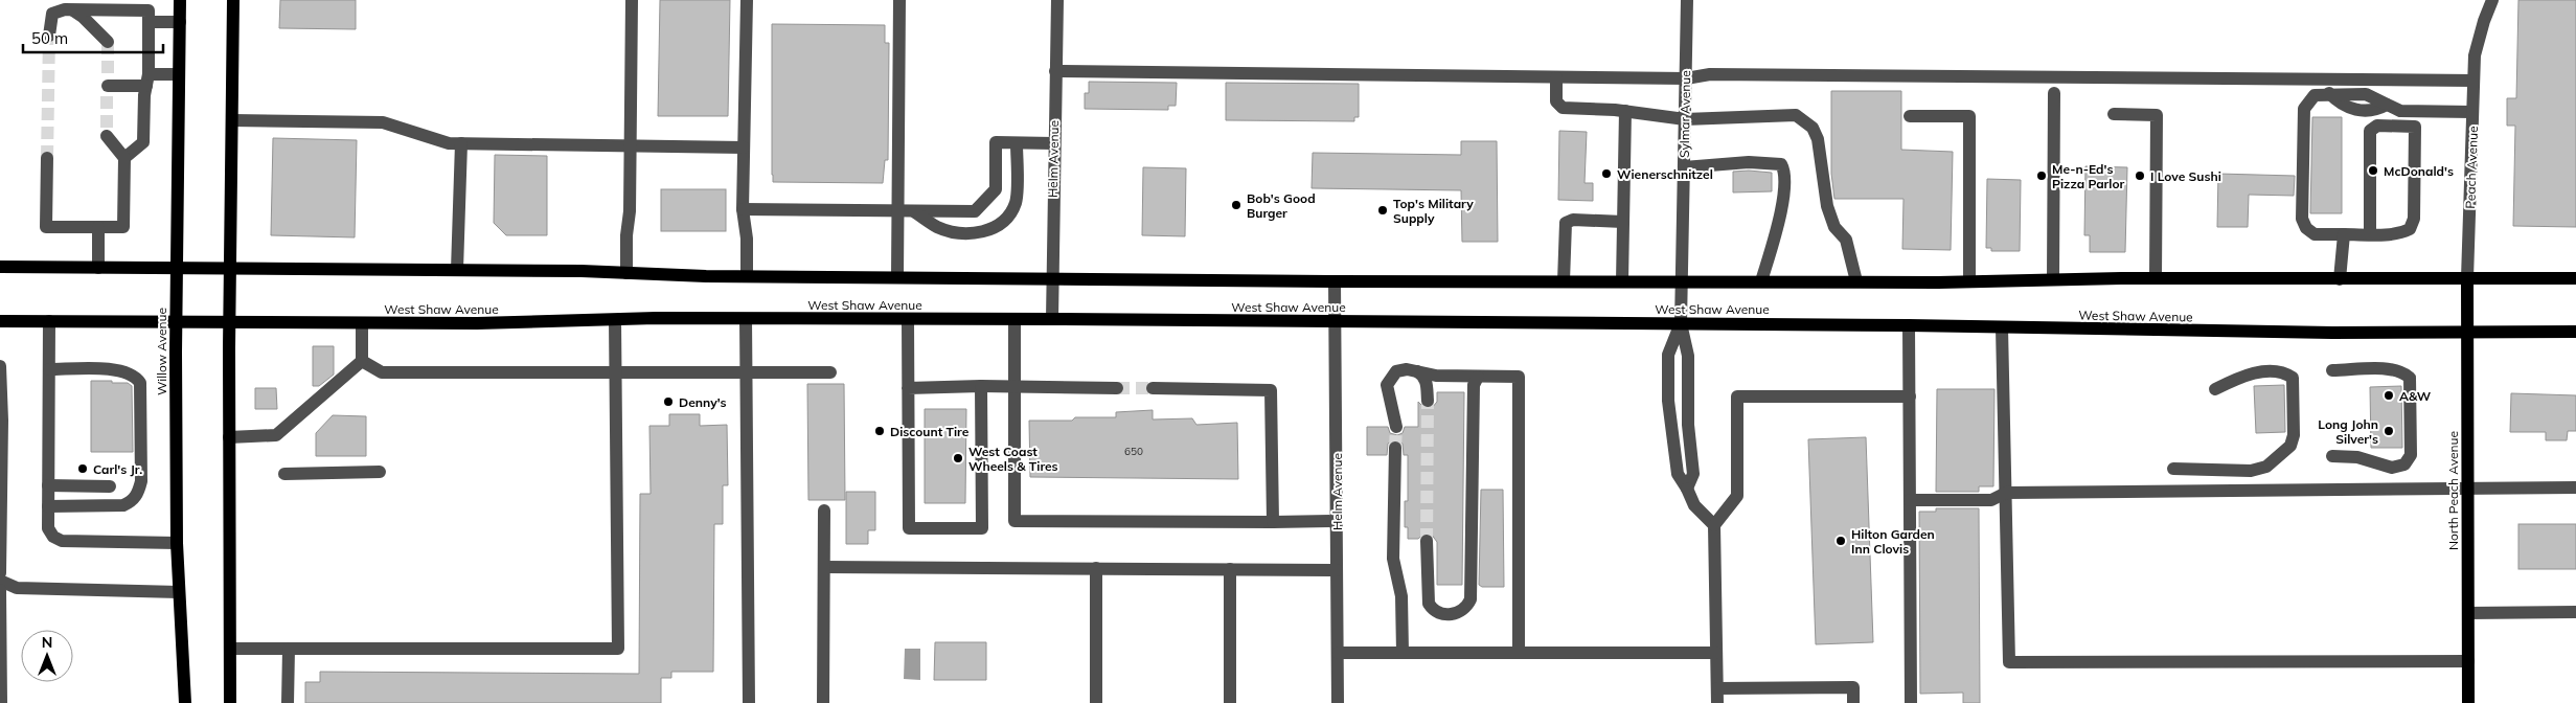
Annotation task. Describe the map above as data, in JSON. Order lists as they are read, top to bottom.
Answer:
{
  "streets": {
    "main road": ["West Shaw Avenue", "Willow Avenue", "North Peach Avenue"],
    "street": ["Sylmar Avenue", "Helm Avenue", "Peach Avenue"]
  },
  "crossings": [
    ["Sylmar Avenue", "West Shaw Avenue"],
    ["Helm Avenue", "West Shaw Avenue"],
    ["Peach Avenue", "West Shaw Avenue"],
    ["Peach Avenue", "North Peach Avenue"],
    ["West Shaw Avenue", "Willow Avenue"],
    ["West Shaw Avenue", "North Peach Avenue"]
  ],
  "places": [
    "McDonald's",
    "Wienerschnitzel",
    "Me-n-Ed's Pizza Parlor",
    "I Love Sushi",
    "Bob's Good Burger",
    "Top's Military Supply",
    "A&W",
    "Denny's",
    "Discount Tire",
    "Long John Silver's",
    "West Coast Wheels & Tires",
    "Carl's Jr.",
    "Hilton Garden Inn Clovis"
  ],
  "house_numbers": ["650"],
  "scale_bar": "50 m",
  "north": "top"
}
